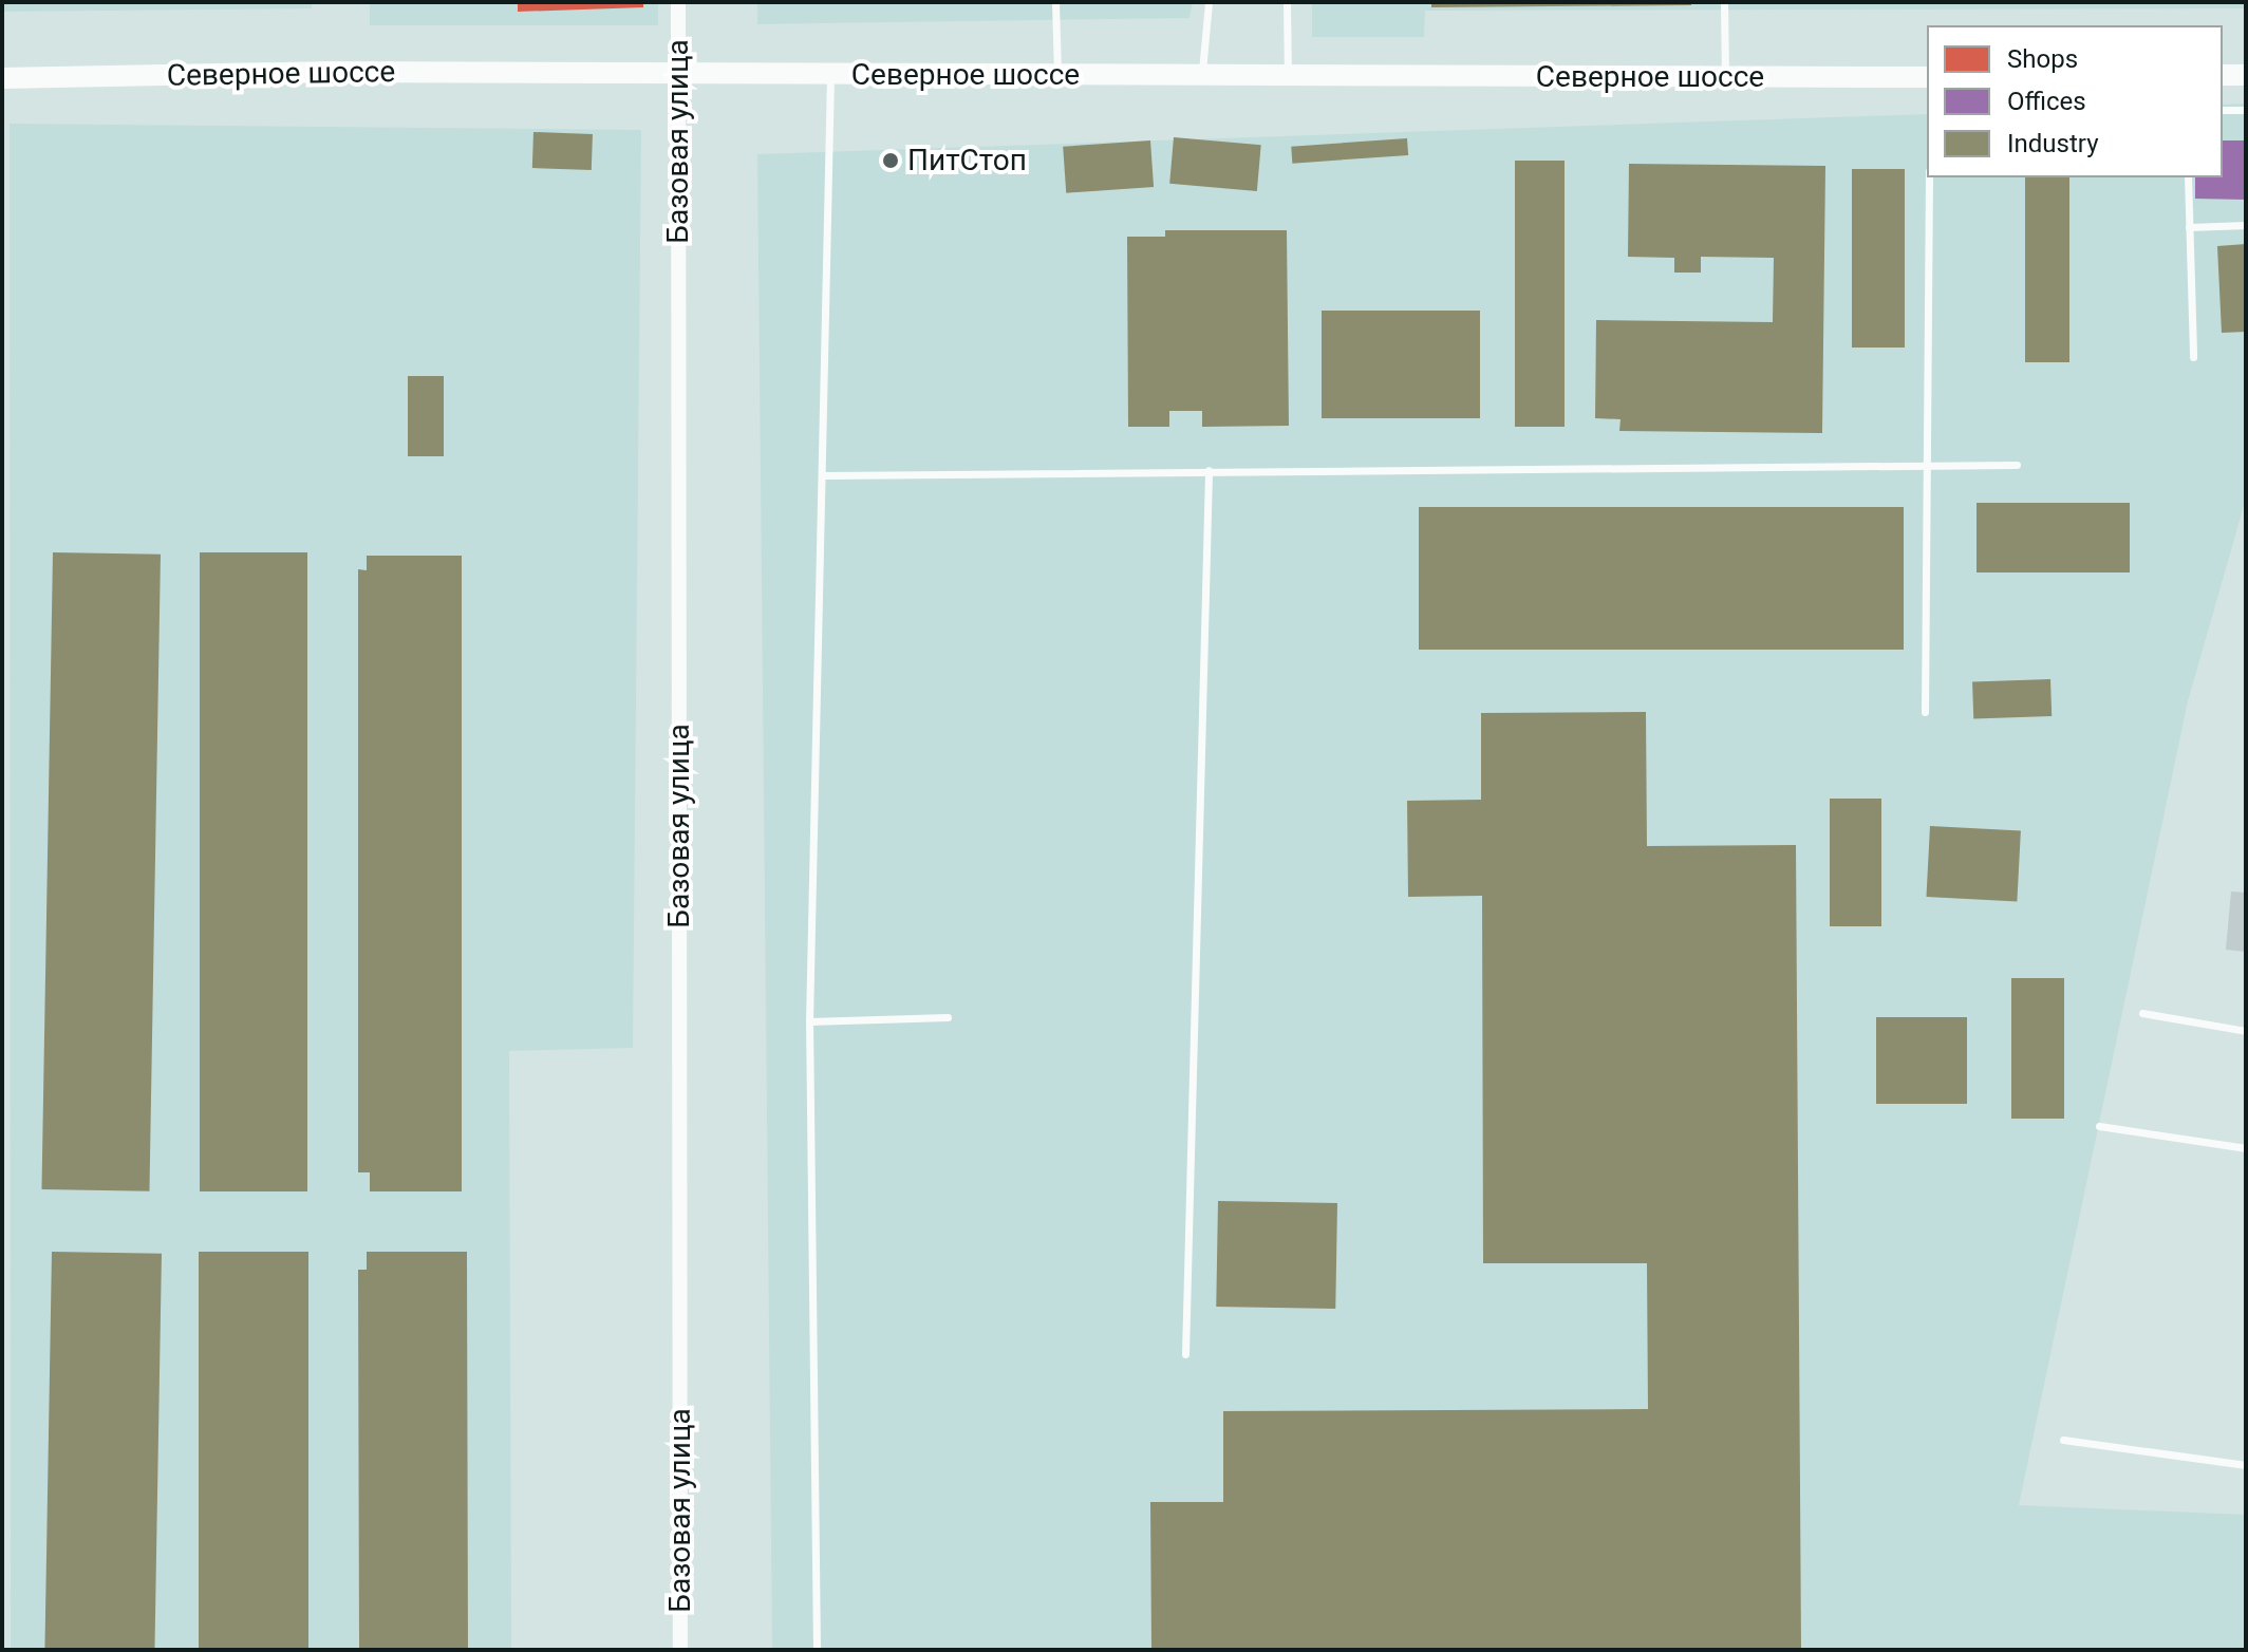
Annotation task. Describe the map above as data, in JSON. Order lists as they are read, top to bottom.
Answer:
{
  "streets": {
    "main road": ["Северное шоссе"],
    "street": ["Базовая улица"]
  },
  "crossings": [
    ["Северное шоссе", "Базовая улица"]
  ],
  "places": ["ПитСтоп"],
  "legend": ["Shops", "Offices", "Industry"]
}
